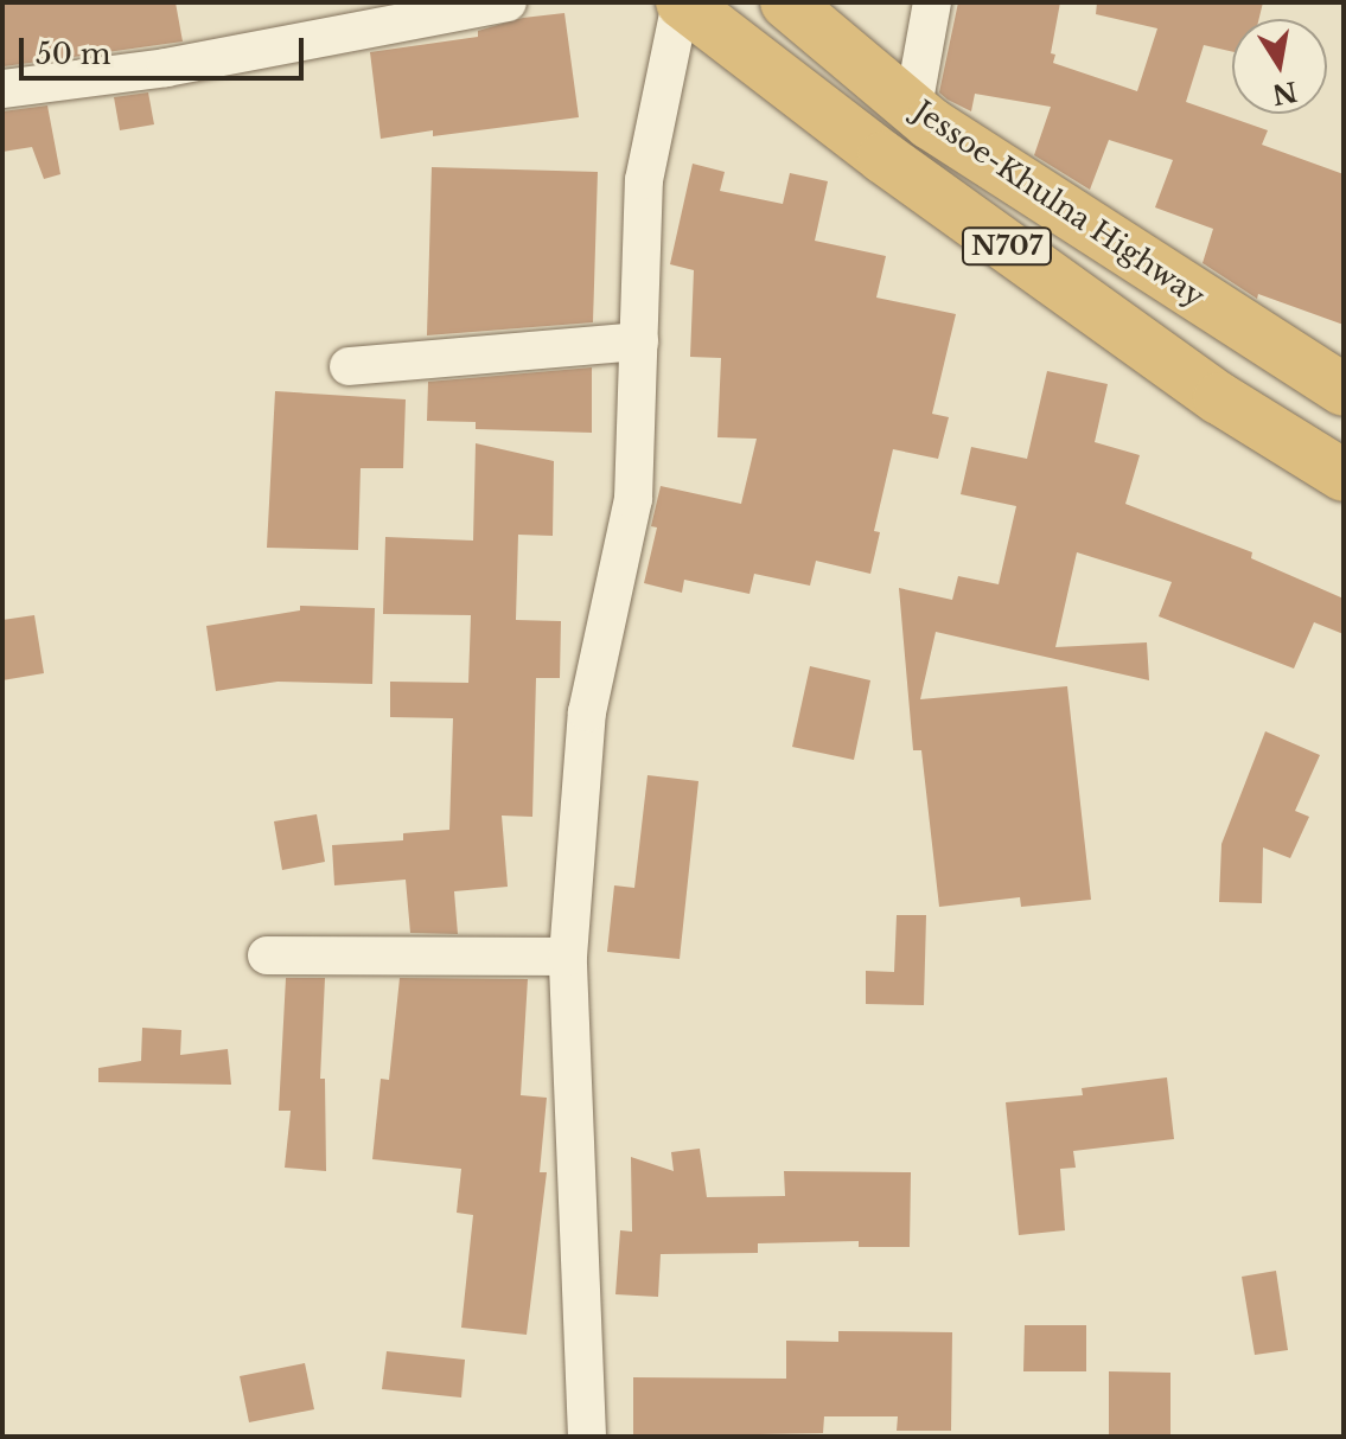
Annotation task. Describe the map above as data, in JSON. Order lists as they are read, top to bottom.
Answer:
{
  "streets": {
    "highway": ["Jessoe-Khulna Highway", "N707"]
  },
  "scale_bar": "50 m",
  "north": "bottom"
}
